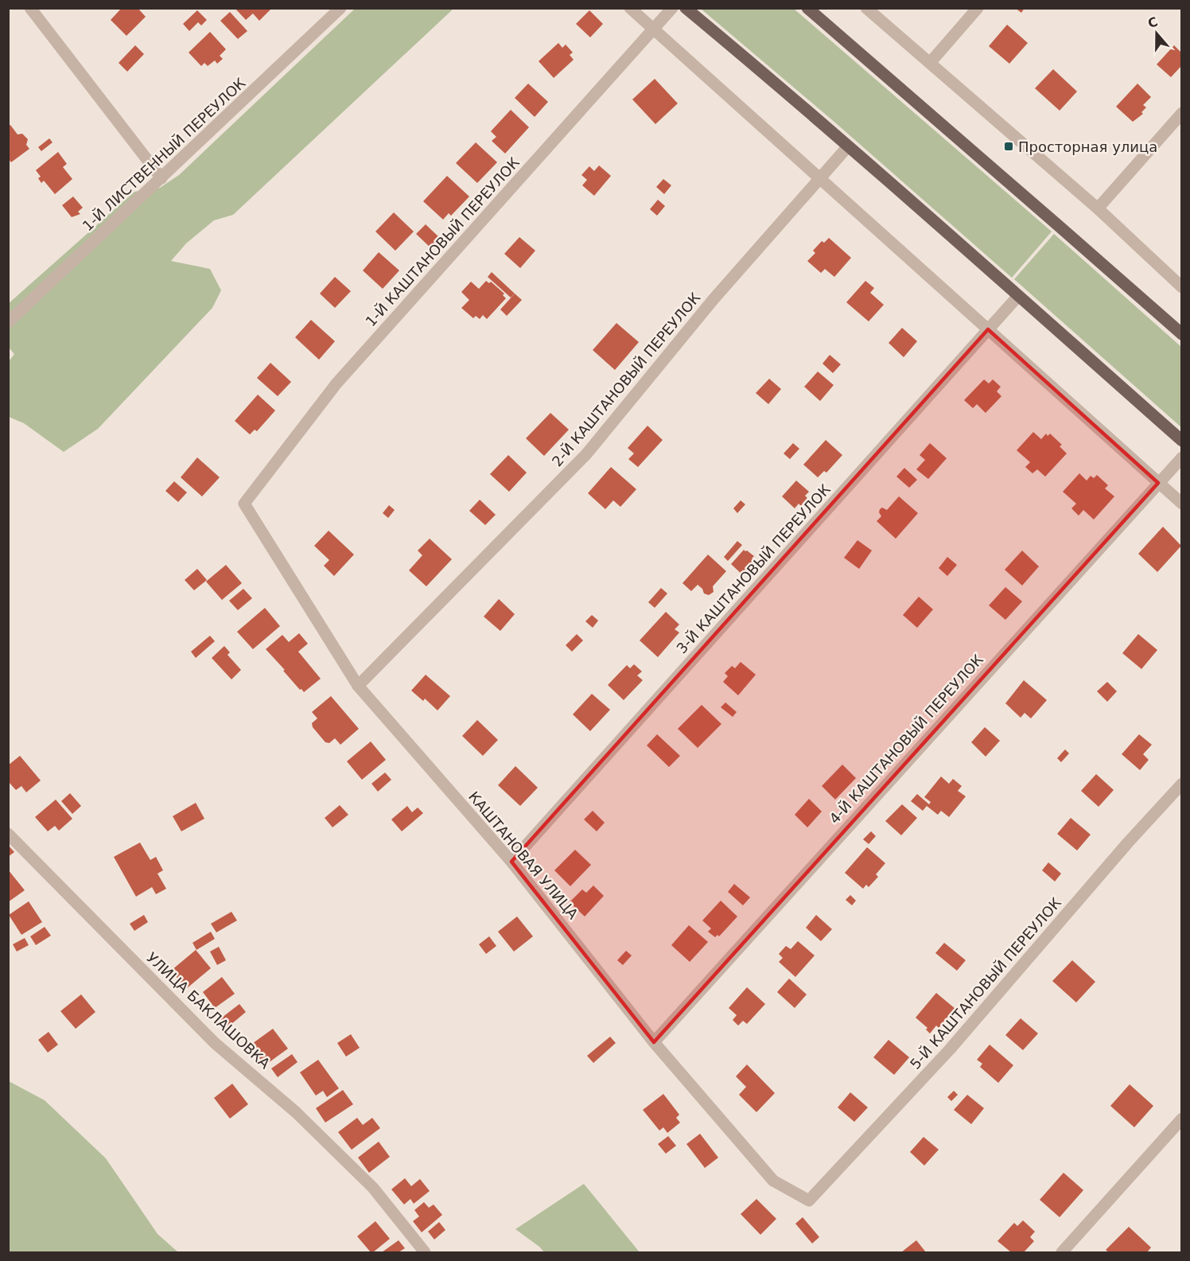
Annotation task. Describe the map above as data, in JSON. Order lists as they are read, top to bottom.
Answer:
{
  "streets": {
    "street": [
      "1-Й ЛИСТВЕННЫЙ ПЕРЕУЛОК",
      "1-Й КАШТАНОВЫЙ ПЕРЕУЛОК",
      "2-Й КАШТАНОВЫЙ ПЕРЕУЛОК",
      "3-Й КАШТАНОВЫЙ ПЕРЕУЛОК",
      "4-Й КАШТАНОВЫЙ ПЕРЕУЛОК",
      "КАШТАНОВАЯ УЛИЦА",
      "5-Й КАШТАНОВЫЙ ПЕРЕУЛОК",
      "УЛИЦА БАКЛАШОВКА"
    ]
  },
  "crossings": [
    ["1-Й КАШТАНОВЫЙ ПЕРЕУЛОК", "КАШТАНОВАЯ УЛИЦА"],
    ["2-Й КАШТАНОВЫЙ ПЕРЕУЛОК", "КАШТАНОВАЯ УЛИЦА"],
    ["3-Й КАШТАНОВЫЙ ПЕРЕУЛОК", "КАШТАНОВАЯ УЛИЦА"],
    ["4-Й КАШТАНОВЫЙ ПЕРЕУЛОК", "КАШТАНОВАЯ УЛИЦА"],
    ["КАШТАНОВАЯ УЛИЦА", "5-Й КАШТАНОВЫЙ ПЕРЕУЛОК"]
  ],
  "places": {
    "transit": ["Просторная улица"]
  },
  "north": "top"
}
